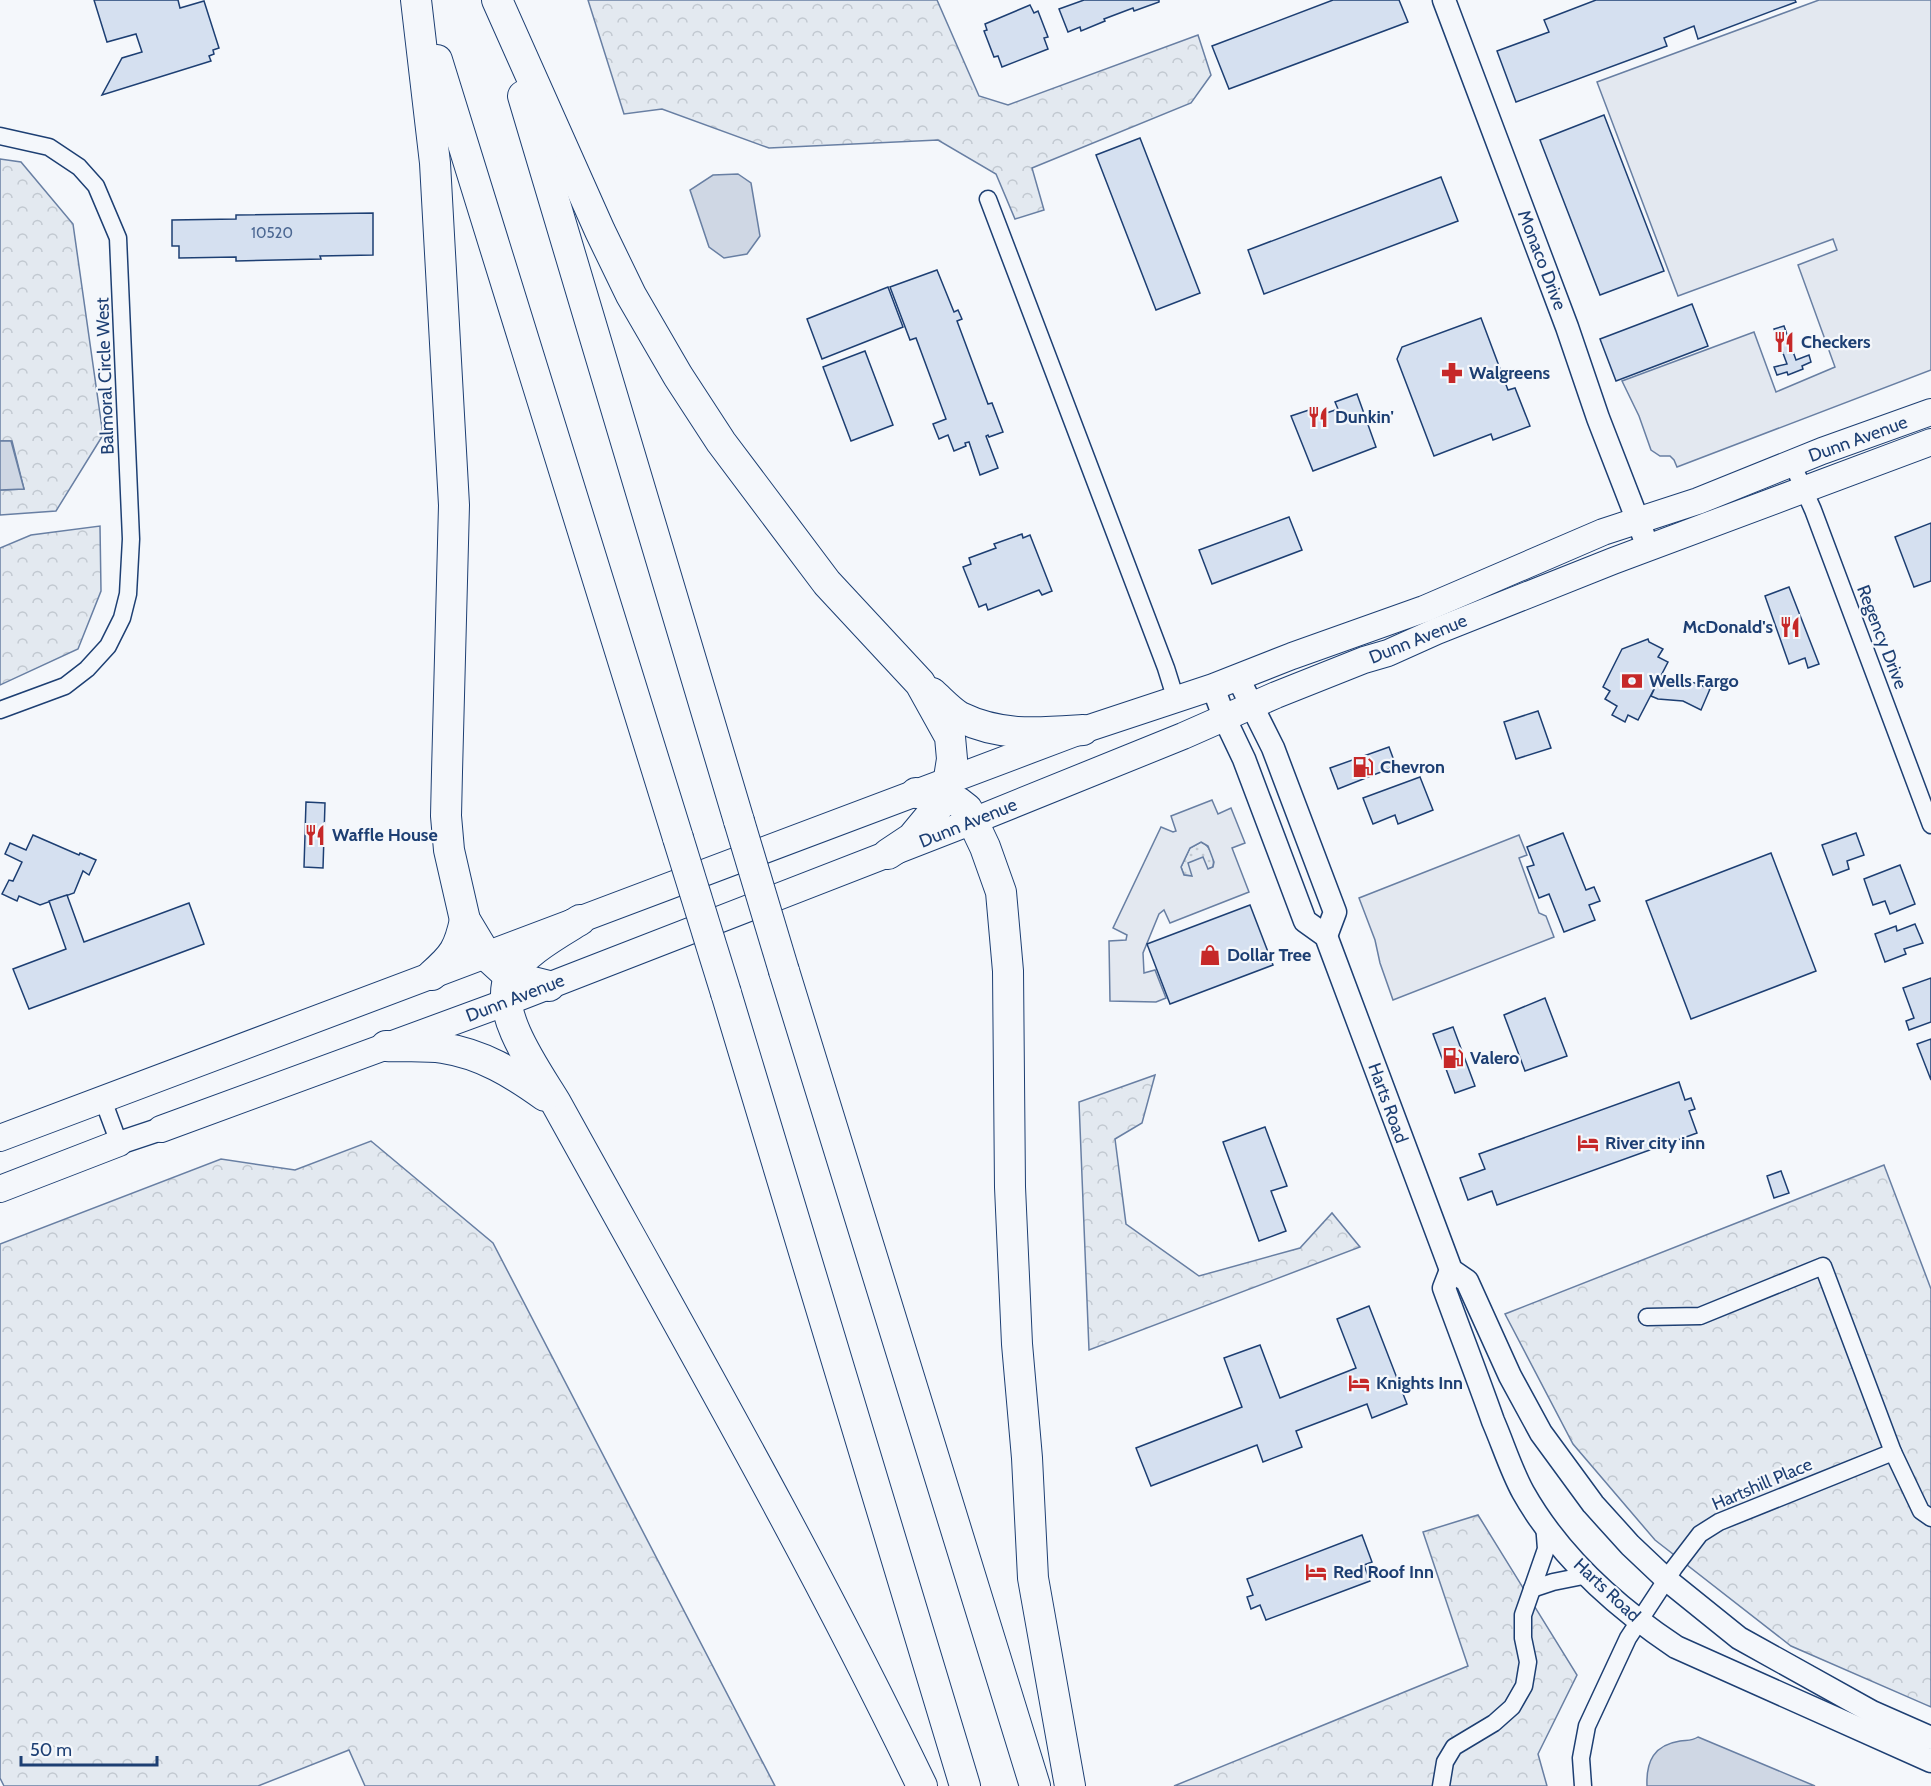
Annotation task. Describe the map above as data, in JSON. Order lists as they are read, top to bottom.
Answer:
{
  "streets": {
    "main road": ["Dunn Avenue"],
    "street": [
      "Monaco Drive",
      "Balmoral Circle West",
      "Regency Drive",
      "Harts Road",
      "Hartshill Place"
    ]
  },
  "crossings": [
    ["Monaco Drive", "Dunn Avenue"],
    ["Dunn Avenue", "Regency Drive"],
    ["Dunn Avenue", "Harts Road"],
    ["Harts Road", "Hartshill Place"]
  ],
  "places": {
    "restaurant": [
      "Checkers",
      "Dunkin'",
      "McDonald's",
      "Waffle House"
    ],
    "pharmacy": ["Walgreens"],
    "bank": ["Wells Fargo"],
    "fuel station": ["Chevron", "Valero"],
    "shop": ["Dollar Tree"],
    "hotel": ["River city inn", "Knights Inn", "Red Roof Inn"]
  },
  "house_numbers": ["10520"],
  "scale_bar": "50 m"
}
